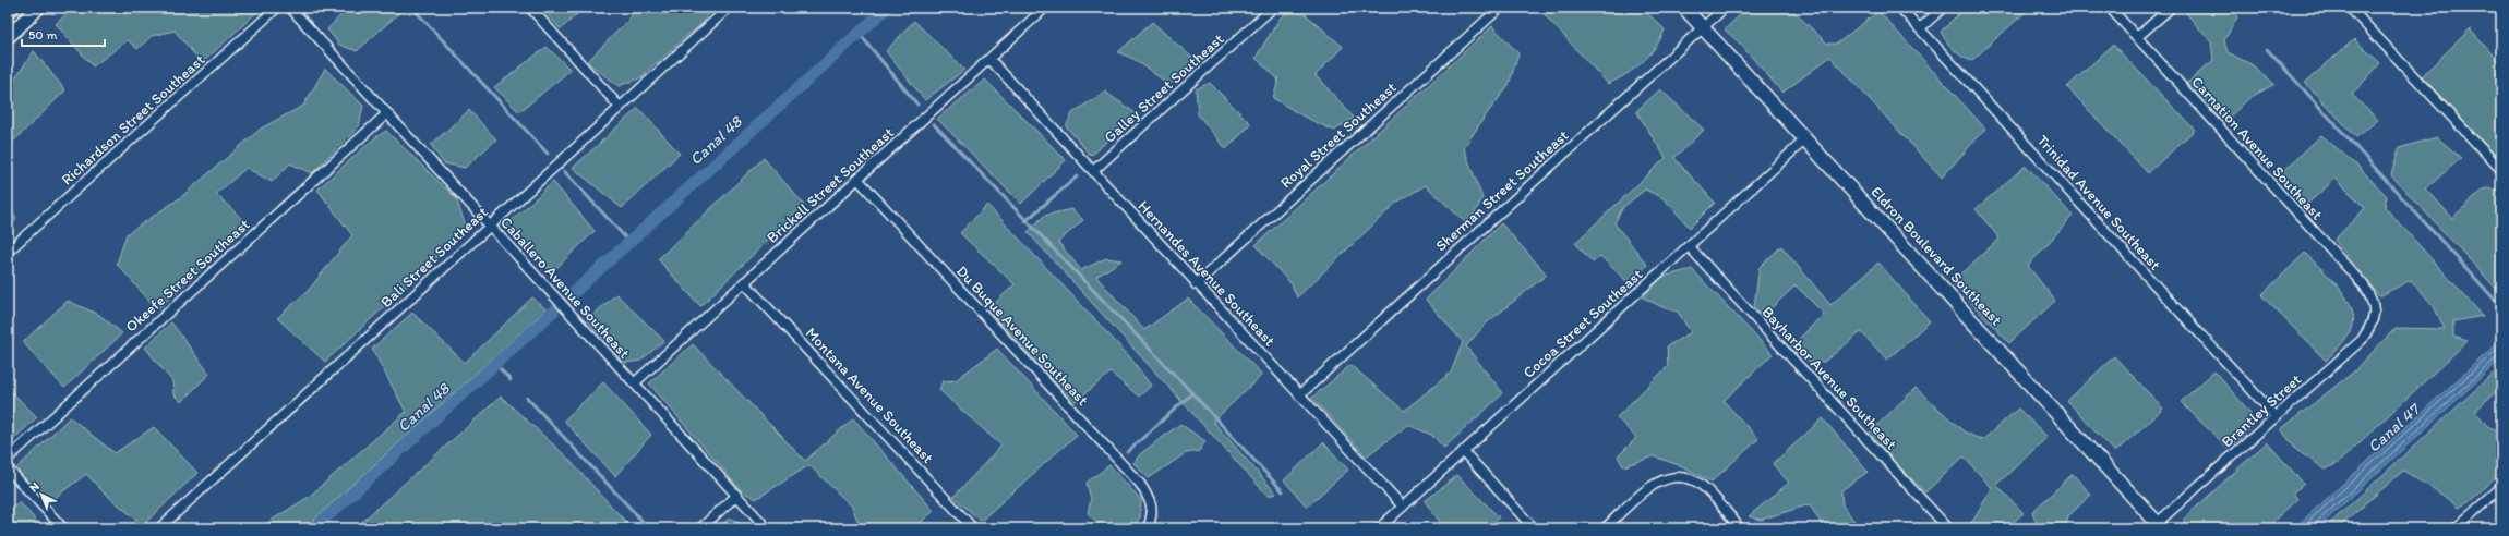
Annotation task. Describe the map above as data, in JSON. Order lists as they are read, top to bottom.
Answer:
{
  "streets": {
    "street": [
      "Galley Street Southeast",
      "Richardson Street Southeast",
      "Royal Street Southeast",
      "Carnation Avenue Southeast",
      "Brickell Street Southeast",
      "Sherman Street Southeast",
      "Trinidad Avenue Southeast",
      "Eldron Boulevard Southeast",
      "Bali Street Southeast",
      "Hernandes Avenue Southeast",
      "Okeefe Street Southeast",
      "Caballero Avenue Southeast",
      "Cocoa Street Southeast",
      "Du Buque Avenue Southeast",
      "Bayharbor Avenue Southeast",
      "Montana Avenue Southeast",
      "Brantley Street"
    ]
  },
  "crossings": [
    ["Galley Street Southeast", "Hernandes Avenue Southeast"],
    ["Royal Street Southeast", "Hernandes Avenue Southeast"],
    ["Carnation Avenue Southeast", "Brantley Street"],
    ["Brickell Street Southeast", "Hernandes Avenue Southeast"],
    ["Brickell Street Southeast", "Caballero Avenue Southeast"],
    ["Brickell Street Southeast", "Du Buque Avenue Southeast"],
    ["Brickell Street Southeast", "Montana Avenue Southeast"],
    ["Sherman Street Southeast", "Eldron Boulevard Southeast"],
    ["Sherman Street Southeast", "Hernandes Avenue Southeast"],
    ["Trinidad Avenue Southeast", "Brantley Street"],
    ["Eldron Boulevard Southeast", "Cocoa Street Southeast"],
    ["Eldron Boulevard Southeast", "Brantley Street"],
    ["Bali Street Southeast", "Caballero Avenue Southeast"],
    ["Hernandes Avenue Southeast", "Cocoa Street Southeast"],
    ["Okeefe Street Southeast", "Caballero Avenue Southeast"],
    ["Cocoa Street Southeast", "Bayharbor Avenue Southeast"]
  ],
  "water": ["Canal 48", "Canal 47"],
  "scale_bar": "50 m",
  "north": "top left"
}
